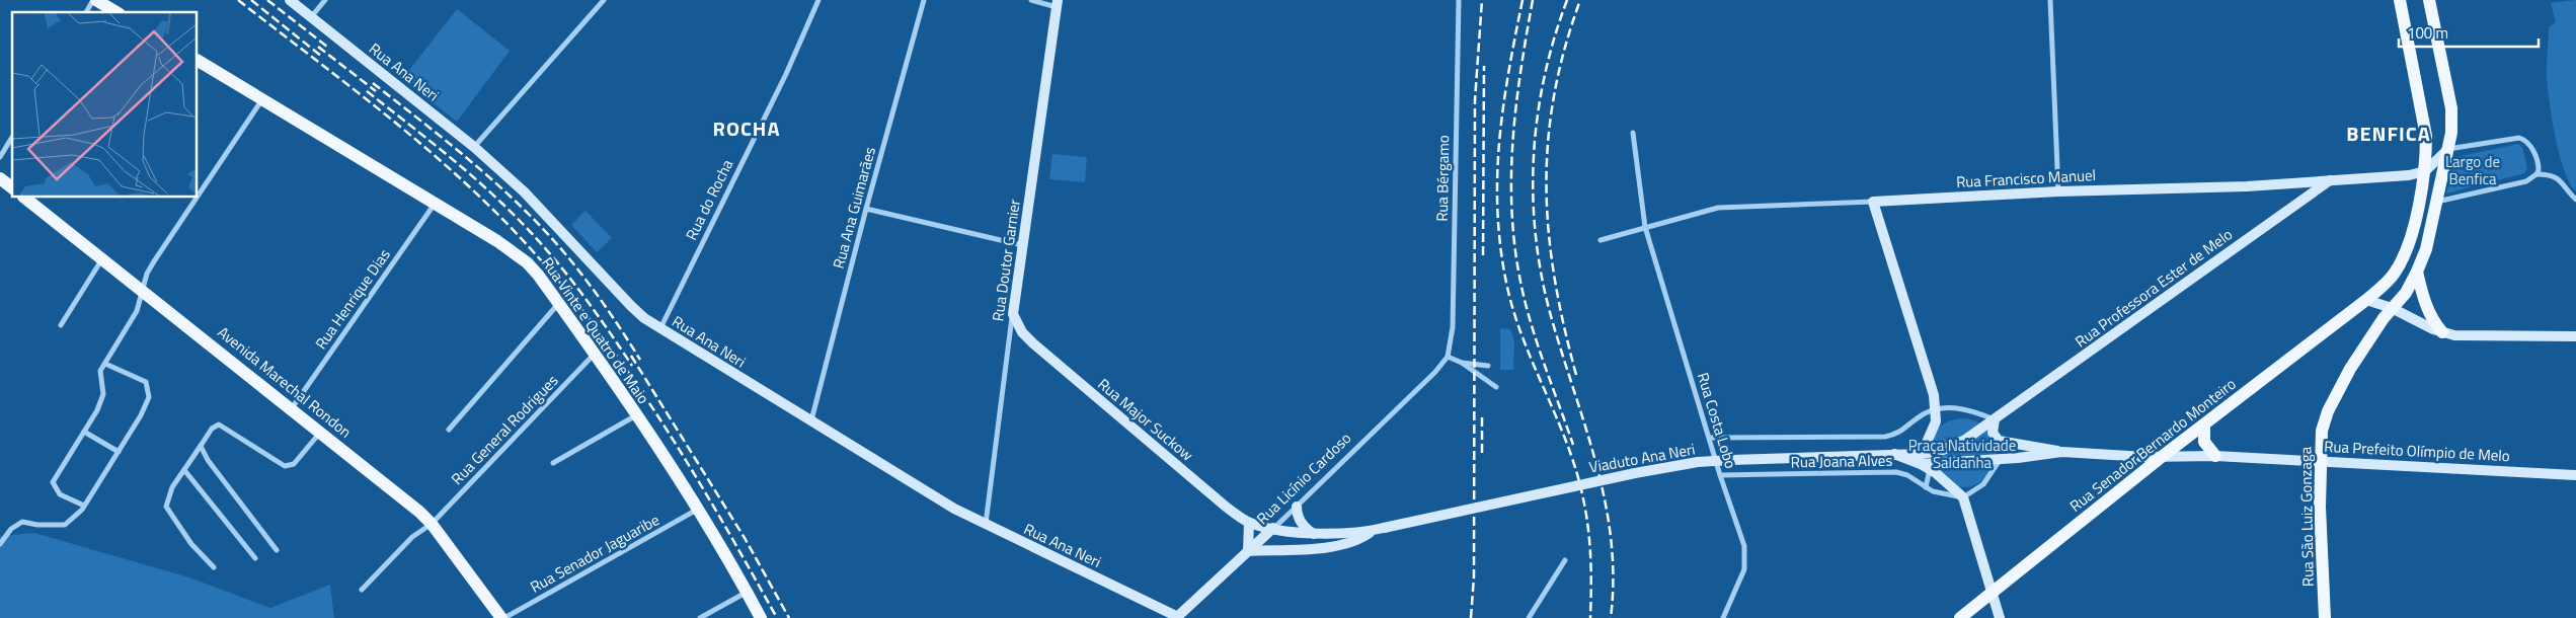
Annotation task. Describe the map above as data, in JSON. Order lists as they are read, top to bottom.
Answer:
{
  "streets": {
    "main road": [
      "Rua Ana Neri",
      "Rua Francisco Manuel",
      "Rua Doutor Garnier",
      "Rua Professora Ester de Melo",
      "Rua Vinte e Quatro de Maio",
      "Avenida Marechal Rondon",
      "Rua Major Suckow",
      "Rua Senador Bernardo Monteiro",
      "Rua Prefeito Olímpio de Melo",
      "Viaduto Ana Neri",
      "Rua Licínio Cardoso",
      "Rua São Luiz Gonzaga"
    ],
    "street": [
      "Rua Bérgamo",
      "Rua do Rocha",
      "Rua Ana Guimarães",
      "Rua Henrique Dias",
      "Rua Costa Lobo",
      "Rua General Rodrigues",
      "Rua Joana Alves",
      "Rua Senador Jaguaribe"
    ]
  },
  "crossings": [
    ["Rua Ana Neri", "Rua do Rocha"],
    ["Rua Ana Neri", "Rua Ana Guimarães"],
    ["Rua Ana Neri", "Rua Doutor Garnier"],
    ["Rua Ana Neri", "Rua Licínio Cardoso"],
    ["Rua Bérgamo", "Rua Licínio Cardoso"],
    ["Rua Francisco Manuel", "Rua Professora Ester de Melo"],
    ["Rua Francisco Manuel", "Rua Costa Lobo"],
    ["Rua Francisco Manuel", "Rua Senador Bernardo Monteiro"],
    ["Rua Doutor Garnier", "Rua Major Suckow"],
    ["Rua Henrique Dias", "Rua Vinte e Quatro de Maio"],
    ["Rua Henrique Dias", "Avenida Marechal Rondon"],
    ["Rua Vinte e Quatro de Maio", "Rua General Rodrigues"],
    ["Rua Vinte e Quatro de Maio", "Rua Senador Jaguaribe"],
    ["Avenida Marechal Rondon", "Rua General Rodrigues"],
    ["Avenida Marechal Rondon", "Rua Senador Jaguaribe"],
    ["Rua Major Suckow", "Viaduto Ana Neri"],
    ["Rua Major Suckow", "Rua Licínio Cardoso"],
    ["Rua Costa Lobo", "Rua Joana Alves"],
    ["Rua Senador Bernardo Monteiro", "Rua Prefeito Olímpio de Melo"],
    ["Rua Prefeito Olímpio de Melo", "Viaduto Ana Neri"],
    ["Rua Prefeito Olímpio de Melo", "Rua São Luiz Gonzaga"],
    ["Viaduto Ana Neri", "Rua Licínio Cardoso"]
  ],
  "districts": ["ROCHA", "BENFICA"],
  "parks": ["Largo de Benfica", "Praça Natividade Saldanha"],
  "scale_bar": "100 m"
}
